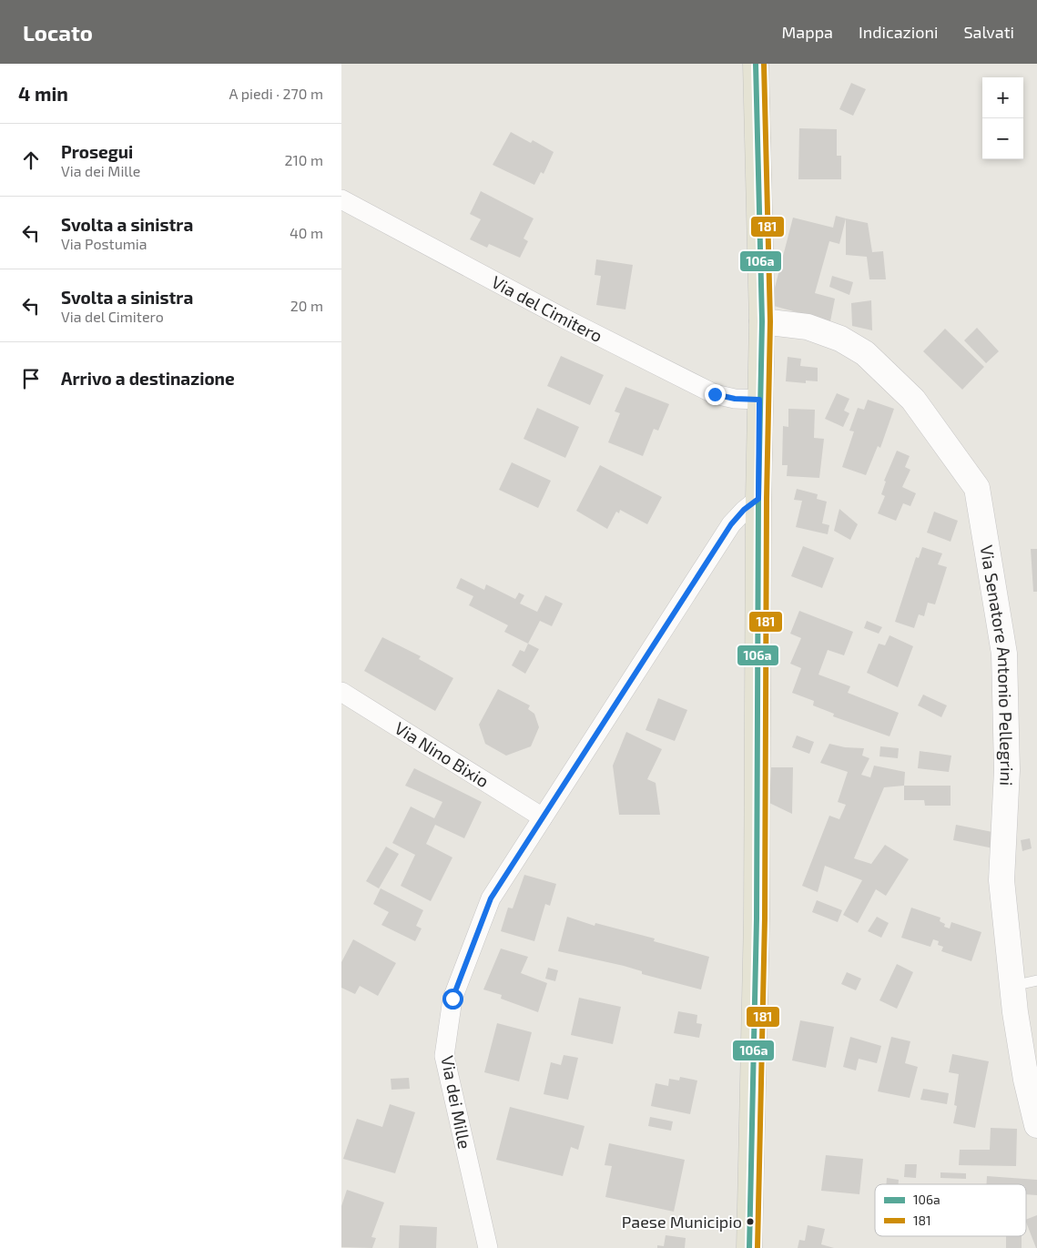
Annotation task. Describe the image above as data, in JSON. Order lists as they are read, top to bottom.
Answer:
{
  "streets": {
    "street": [
      "Via del Cimitero",
      "Via Senatore Antonio Pellegrini",
      "Via Nino Bixio",
      "Via dei Mille"
    ]
  },
  "crossings": [
    ["Via Nino Bixio", "Via dei Mille"]
  ],
  "places": ["Paese Municipio"],
  "lines": ["transit line 106a", "transit line 181"],
  "legend": ["106a", "181"],
  "page": {
    "header": "Locato",
    "nav": ["Mappa", "Indicazioni", "Salvati"],
    "heading": ["4 min", "A piedi · 270 m"],
    "map_buttons": ["+", "−"],
    "list": [
      ["Prosegui", "Via dei Mille", "210 m"],
      ["Svolta a sinistra", "Via Postumia", "40 m"],
      ["Svolta a sinistra", "Via del Cimitero", "20 m"],
      "Arrivo a destinazione"
    ]
  }
}
